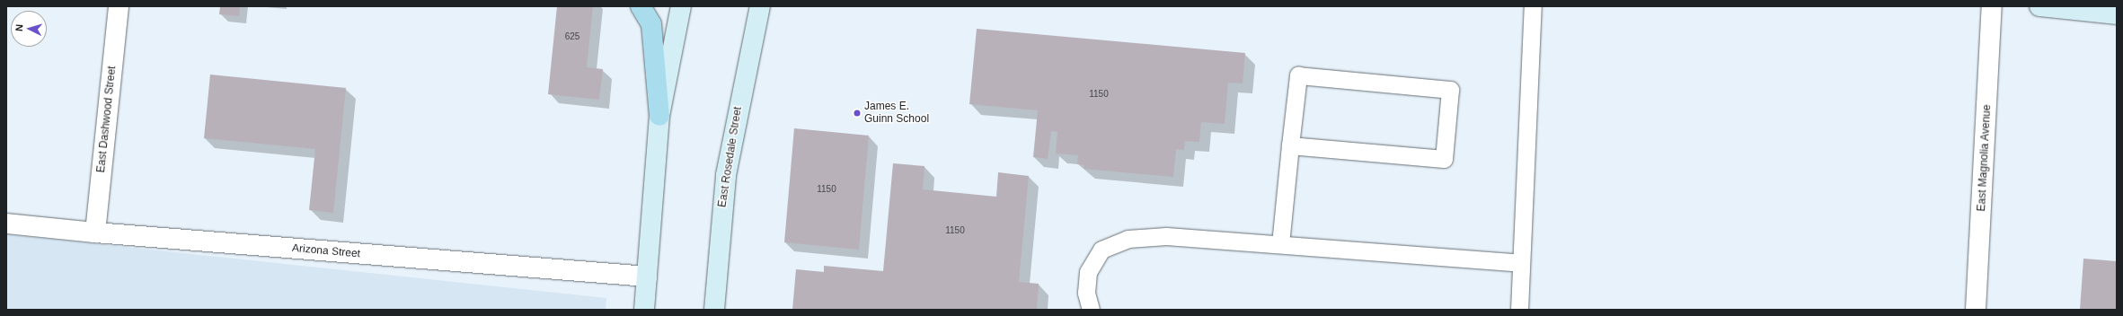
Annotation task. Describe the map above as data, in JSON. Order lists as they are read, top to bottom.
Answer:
{
  "streets": {
    "main road": ["East Rosedale Street"],
    "street": ["East Dashwood Street", "East Magnolia Avenue", "Arizona Street"]
  },
  "crossings": [
    ["East Dashwood Street", "Arizona Street"]
  ],
  "places": ["James E. Guinn School"],
  "house_numbers": [
    "625",
    "1150",
    "1150",
    "1150"
  ],
  "north": "left"
}
